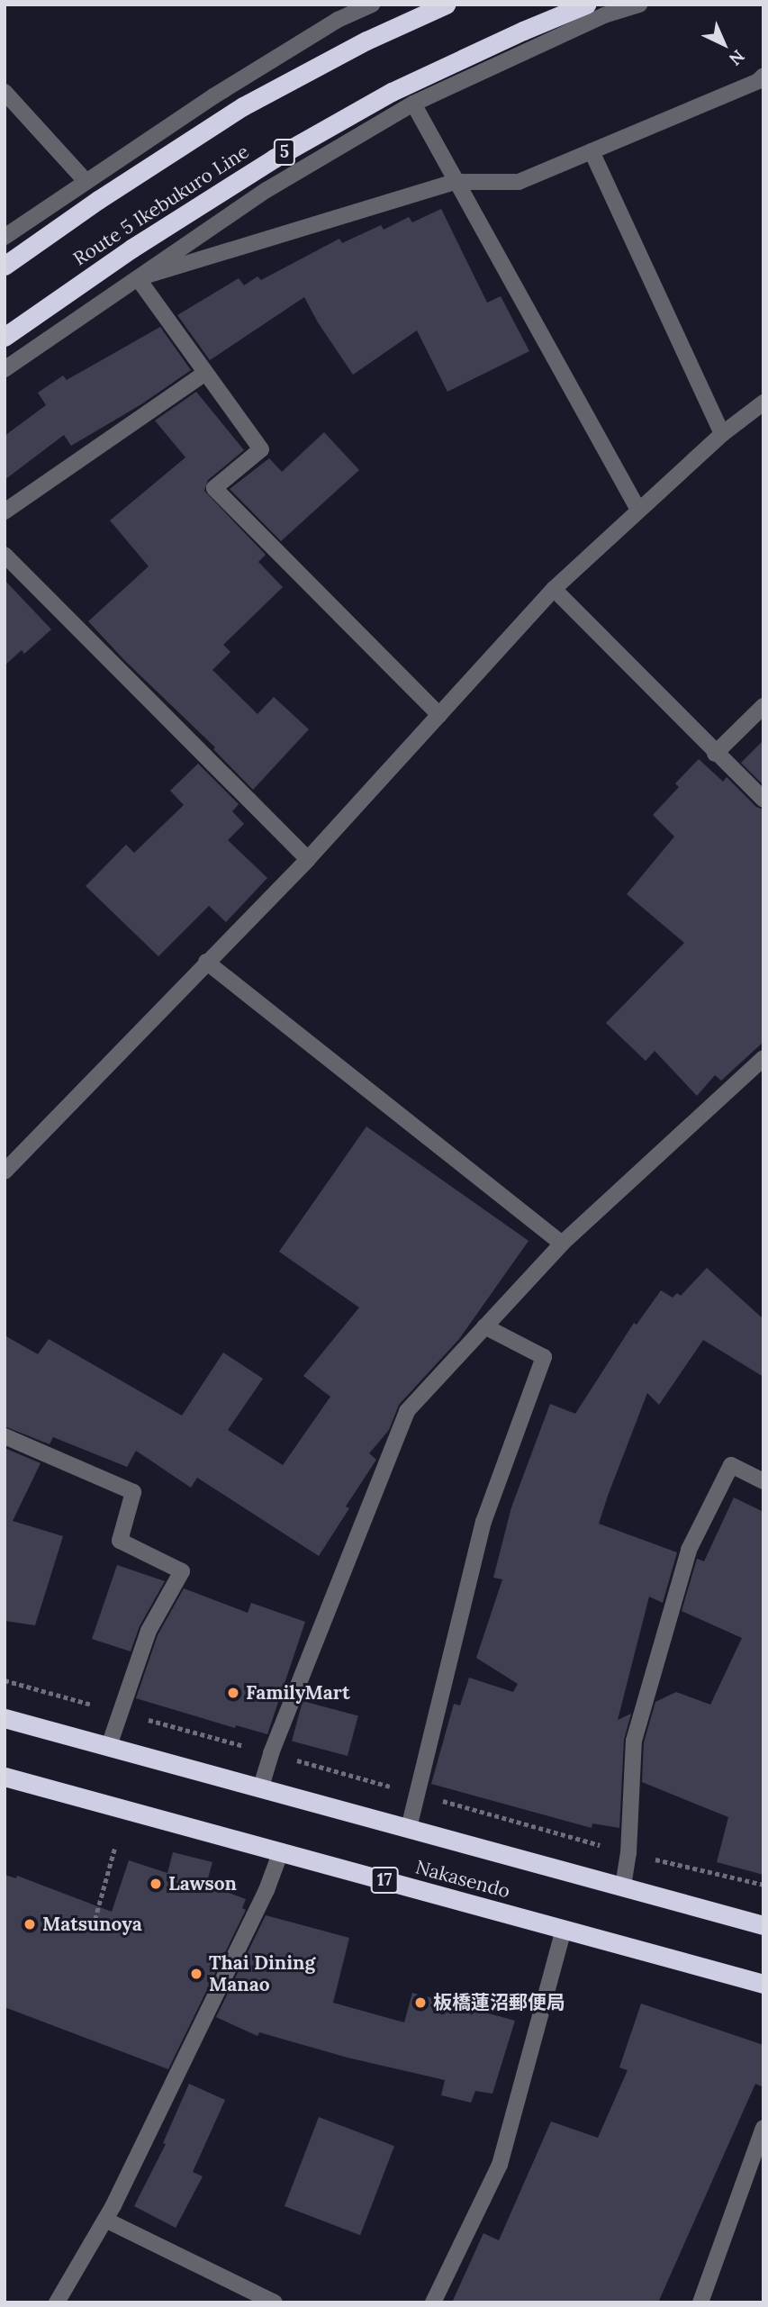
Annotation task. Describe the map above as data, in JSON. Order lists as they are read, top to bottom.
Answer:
{
  "streets": {
    "highway": [
      "5",
      "Route 5 Ikebukuro Line",
      "Nakasendo",
      "17"
    ]
  },
  "places": [
    "FamilyMart",
    "Lawson",
    "Matsunoya",
    "Thai Dining Manao",
    "板橋蓮沼郵便局"
  ],
  "north": "bottom right"
}
